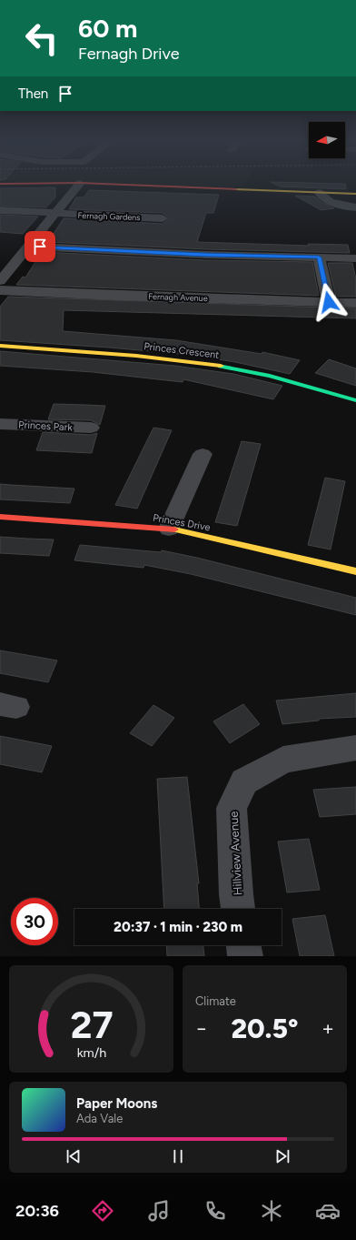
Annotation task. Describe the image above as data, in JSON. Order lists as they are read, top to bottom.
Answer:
{
  "streets": {
    "street": [
      "Fernagh Gardens",
      "Fernagh Avenue",
      "Princes Crescent",
      "Princes Park",
      "Princes Drive",
      "Hillview Avenue"
    ]
  },
  "north": "left",
  "page": {
    "turn": ["60 m", "Fernagh Drive"],
    "then": "Then",
    "limit": "30",
    "trip": "20:37 · 1 min · 230 m",
    "tile": "Climate",
    "heat": ["−", "20.5°", "+"],
    "song": ["Paper Moons", "Ada Vale"],
    "tabs": "20:36",
    "gauge": ["27", "km/h"]
  }
}
